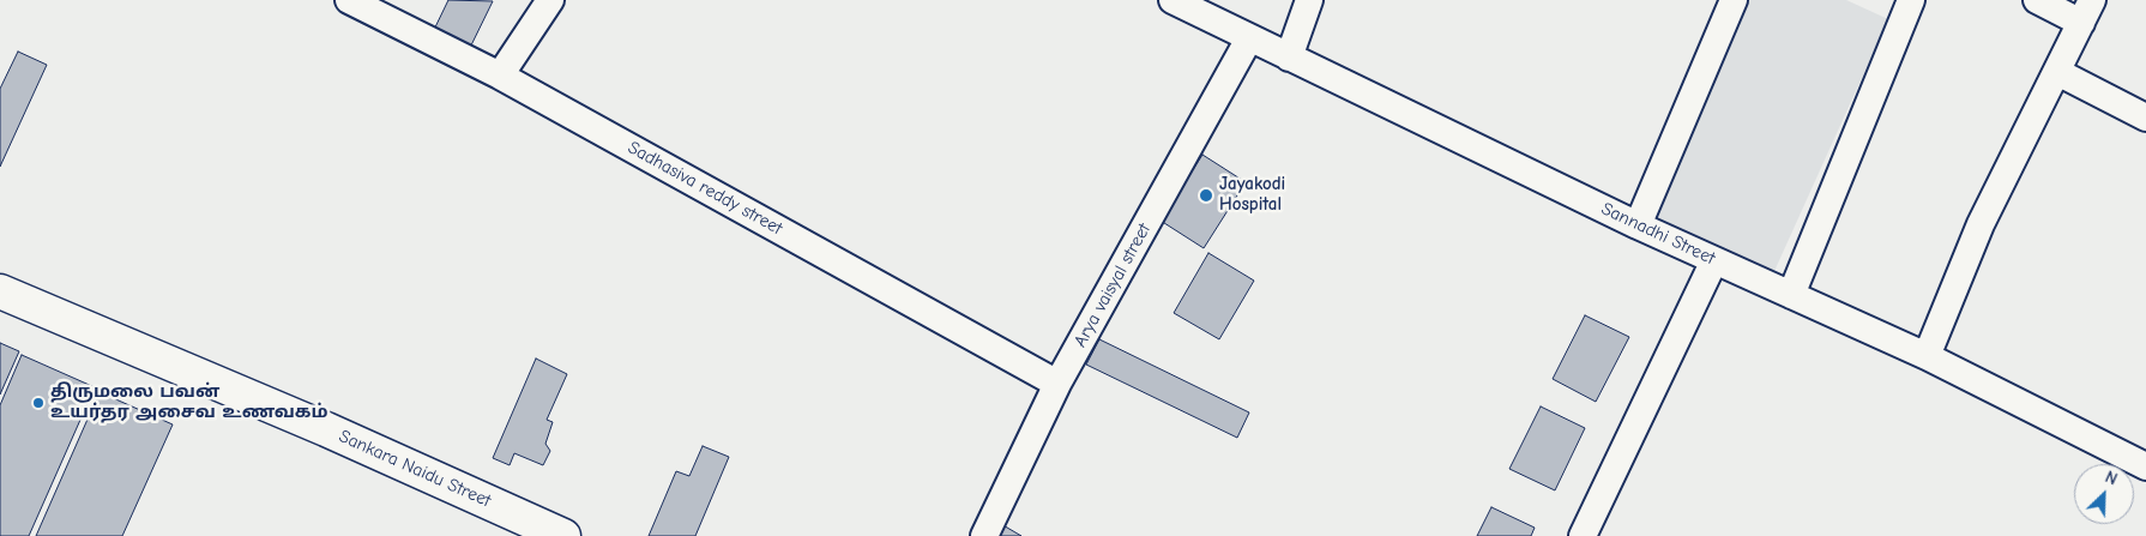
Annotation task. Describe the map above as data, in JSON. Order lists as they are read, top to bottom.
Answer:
{
  "streets": {
    "main road": ["Sankara Naidu Street"],
    "street": ["Sadhasiva reddy street", "Sannadhi Street", "Arya vaisyal street"]
  },
  "crossings": [
    ["Sadhasiva reddy street", "Arya vaisyal street"],
    ["Sannadhi Street", "Arya vaisyal street"]
  ],
  "places": ["Jayakodi Hospital", "திருமலை பவன் உயர்தர அசைவ உணவகம்"],
  "north": "top right"
}
